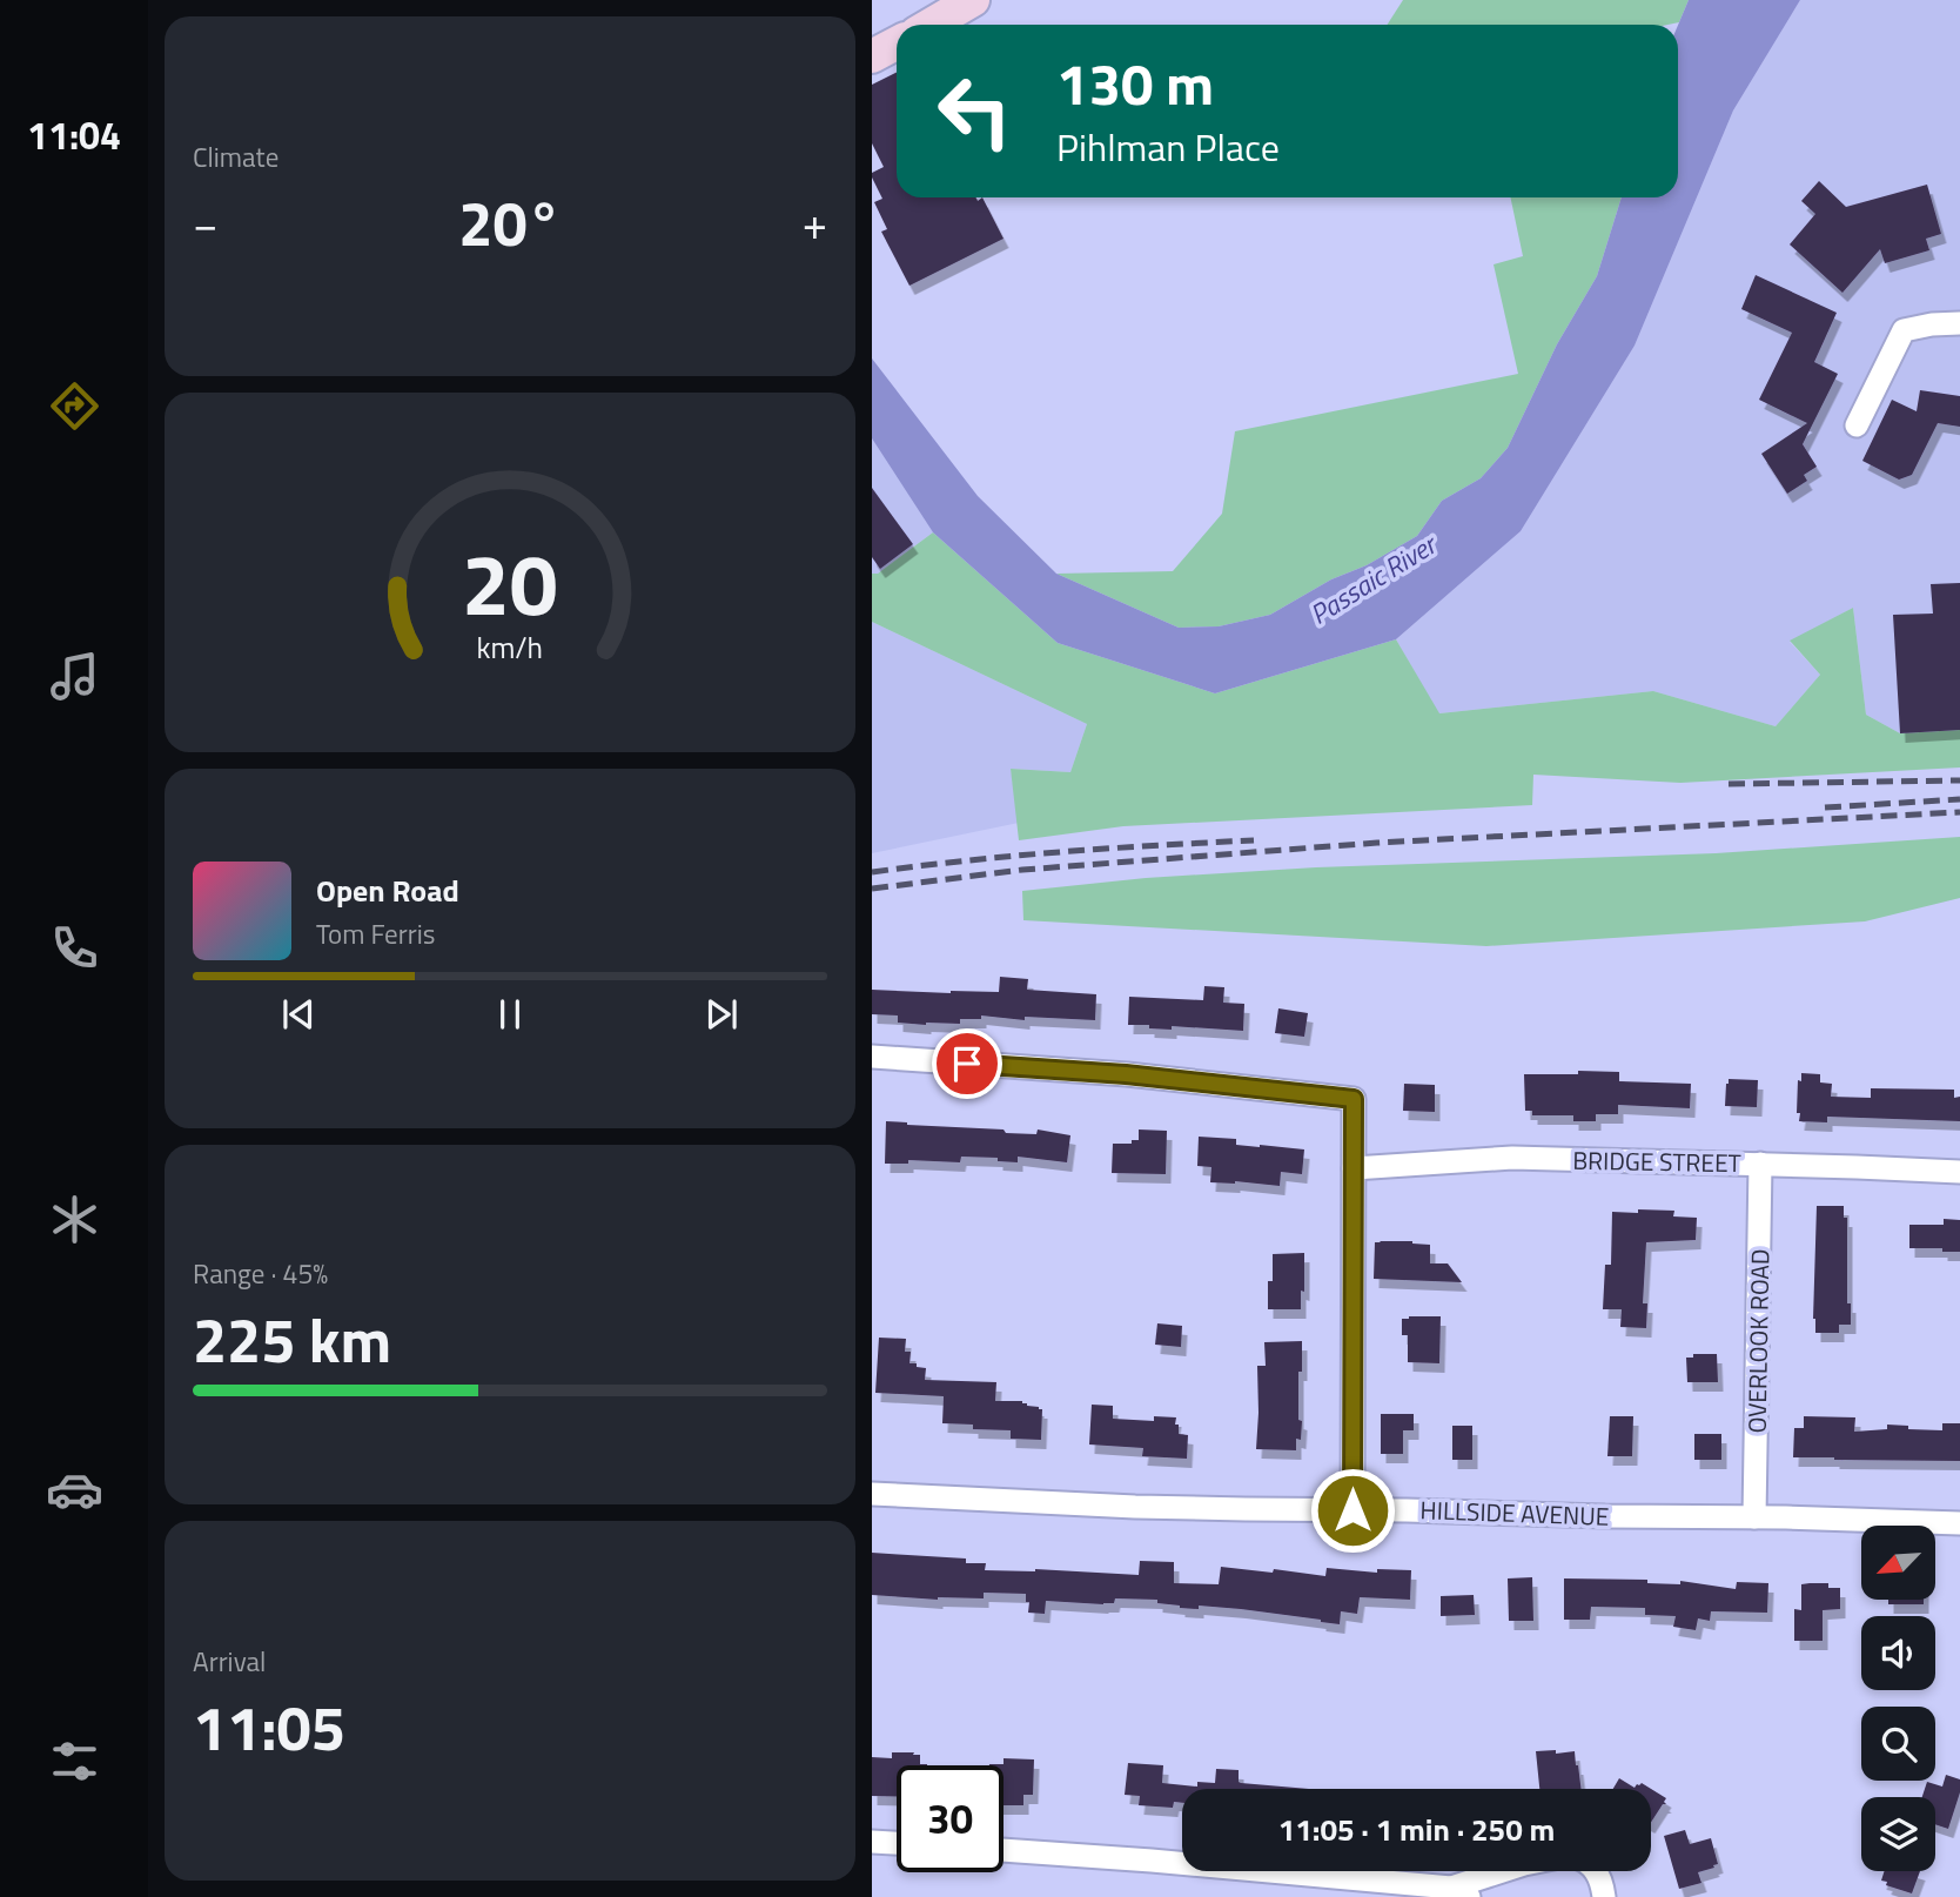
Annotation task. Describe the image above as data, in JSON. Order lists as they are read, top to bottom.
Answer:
{
  "streets": {
    "street": ["BRIDGE STREET", "OVERLOOK ROAD", "HILLSIDE AVENUE"]
  },
  "crossings": [
    ["BRIDGE STREET", "OVERLOOK ROAD"],
    ["OVERLOOK ROAD", "HILLSIDE AVENUE"]
  ],
  "water": ["Passaic River"],
  "north": "bottom left",
  "page": {
    "tabs": "11:04",
    "tile": [
      "Climate",
      ["Range · 45%", "225 km"],
      ["Arrival", "11:05"]
    ],
    "turn": ["130 m", "Pihlman Place"],
    "heat": ["−", "20°", "+"],
    "song": ["Open Road", "Tom Ferris"],
    "limit": "30",
    "trip": "11:05 · 1 min · 250 m",
    "gauge": ["20", "km/h"]
  }
}
